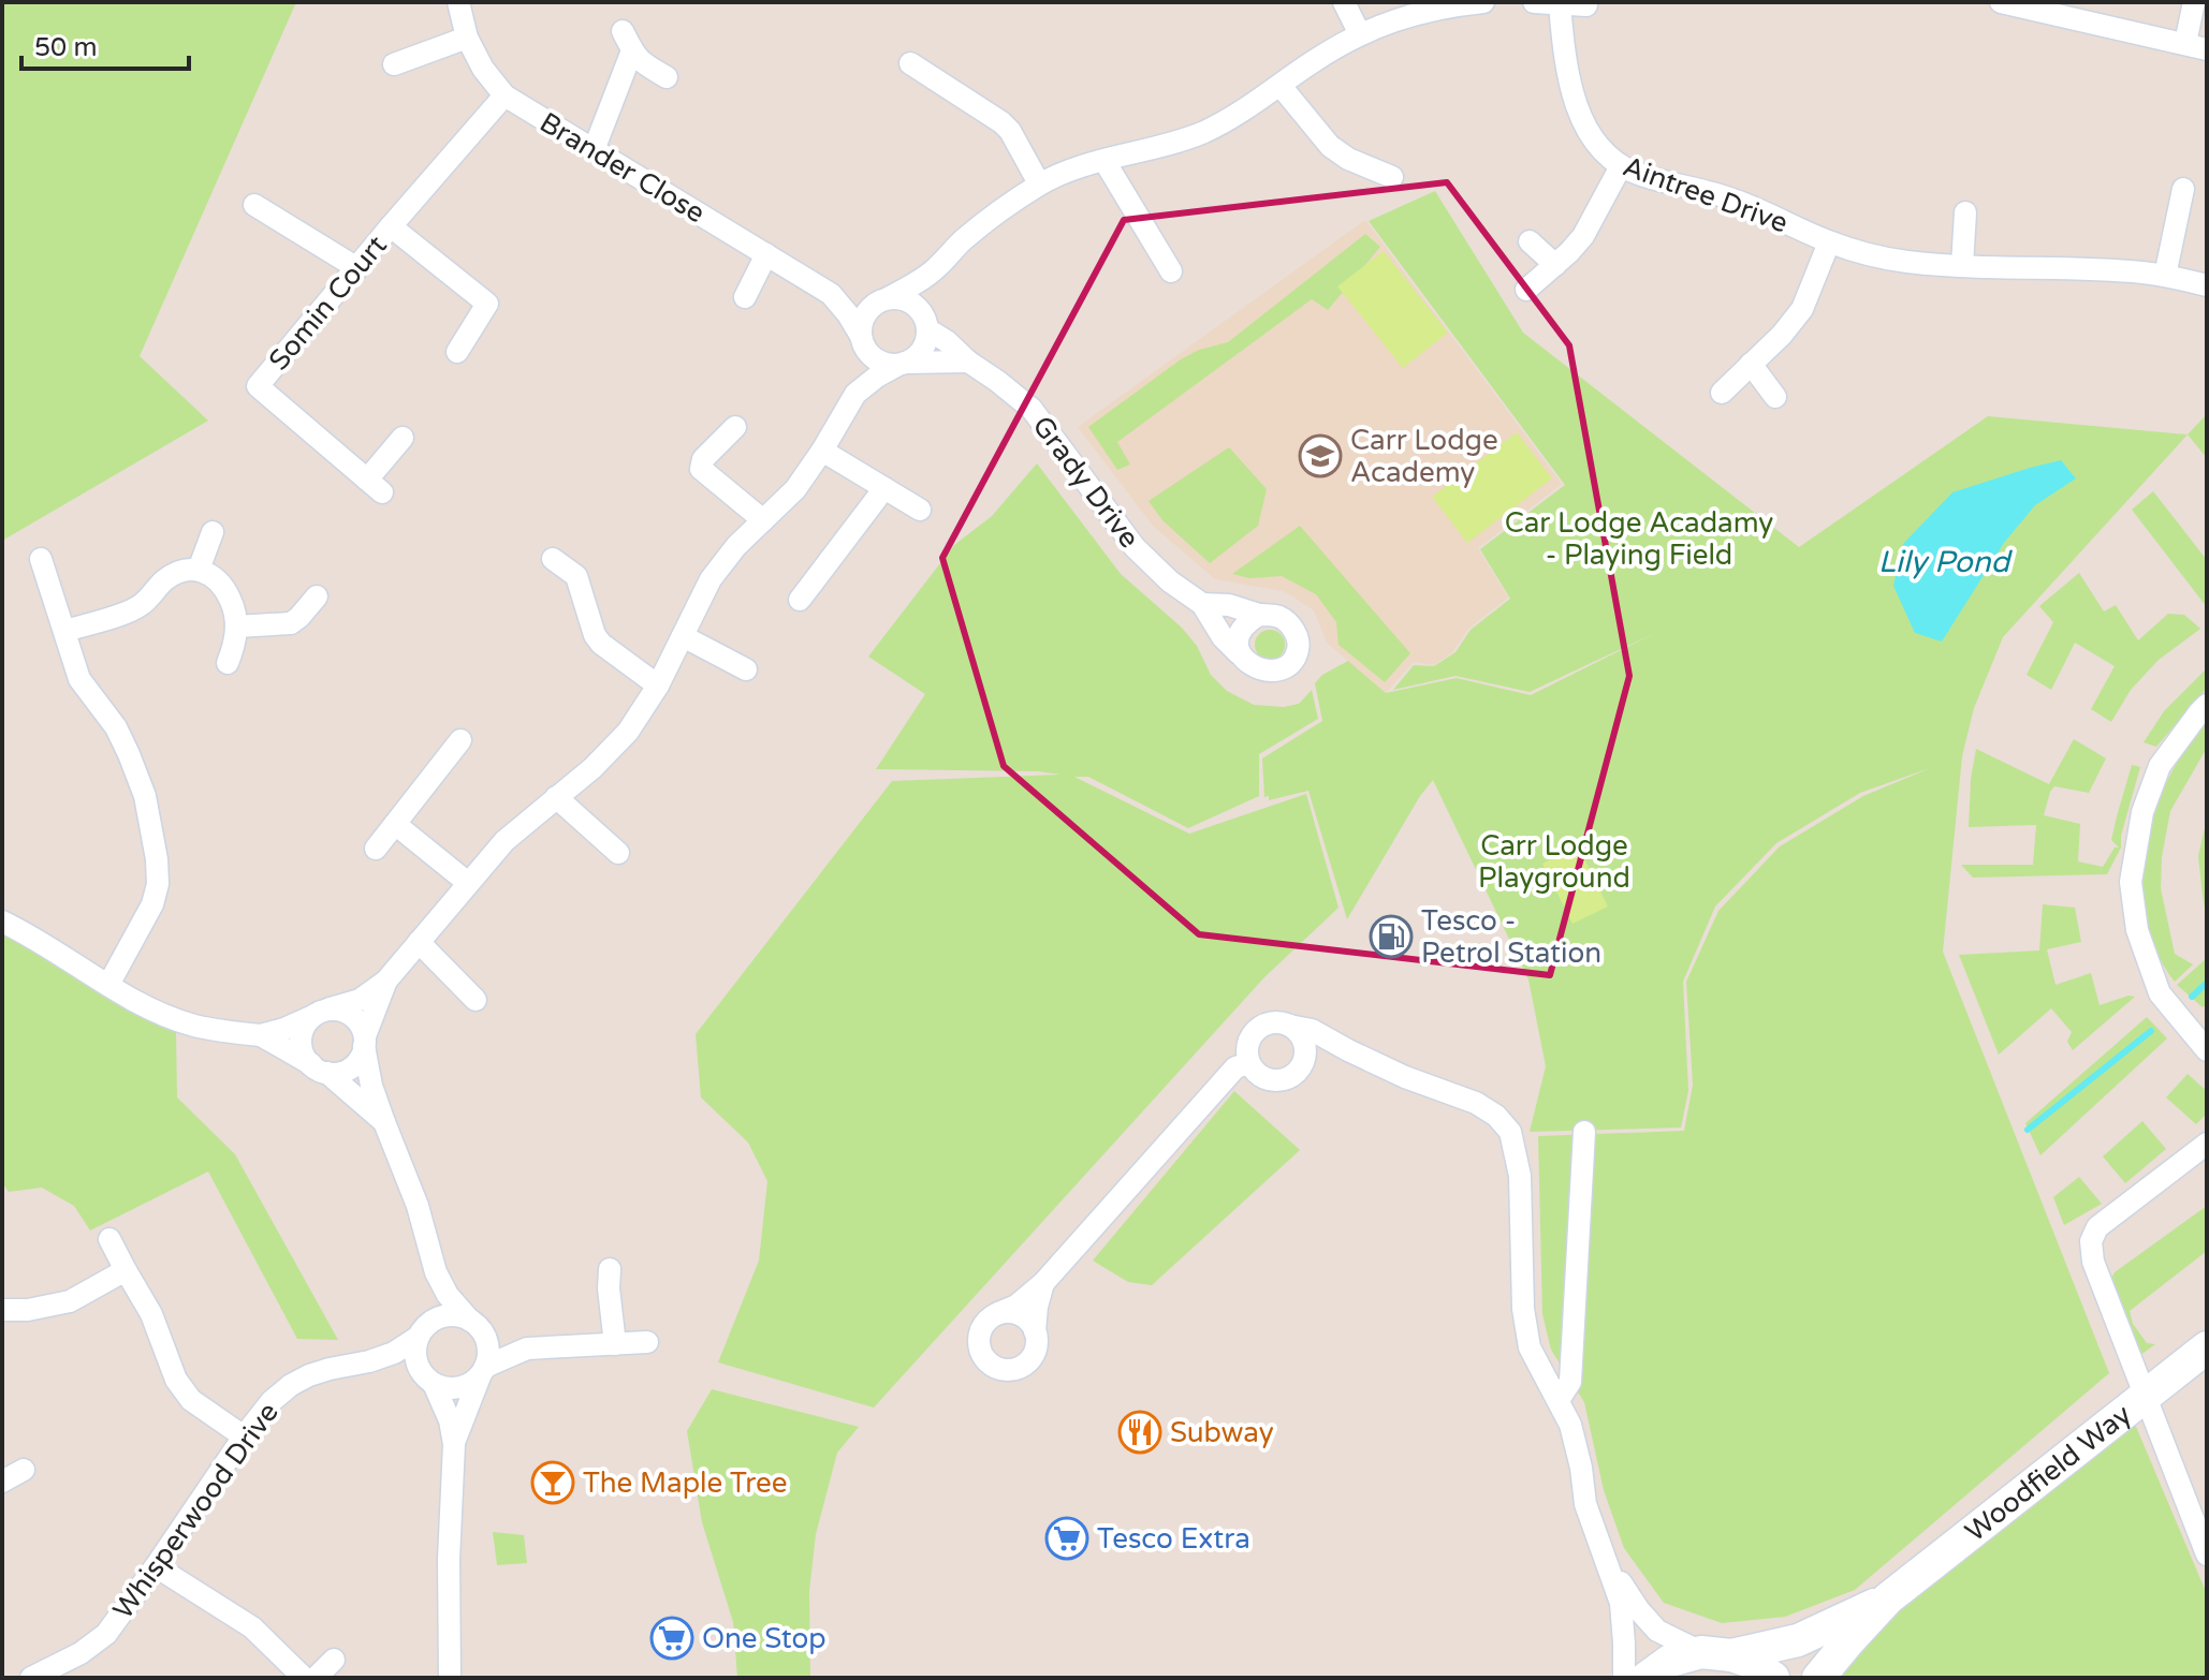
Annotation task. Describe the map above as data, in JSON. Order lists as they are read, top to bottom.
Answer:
{
  "streets": {
    "street": [
      "Brander Close",
      "Aintree Drive",
      "Somin Court",
      "Grady Drive",
      "Woodfield Way",
      "Whisperwood Drive"
    ]
  },
  "crossings": [
    ["Brander Close", "Somin Court"],
    ["Brander Close", "Grady Drive"]
  ],
  "water": ["Lily Pond"],
  "parks": ["Car Lodge Acadamy - Playing Field", "Carr Lodge Playground"],
  "places": {
    "school or university": ["Carr Lodge Academy"],
    "fuel station": ["Tesco - Petrol Station"],
    "restaurant": ["Subway"],
    "bar": ["The Maple Tree"],
    "supermarket": ["Tesco Extra", "One Stop"]
  },
  "scale_bar": "50 m"
}
